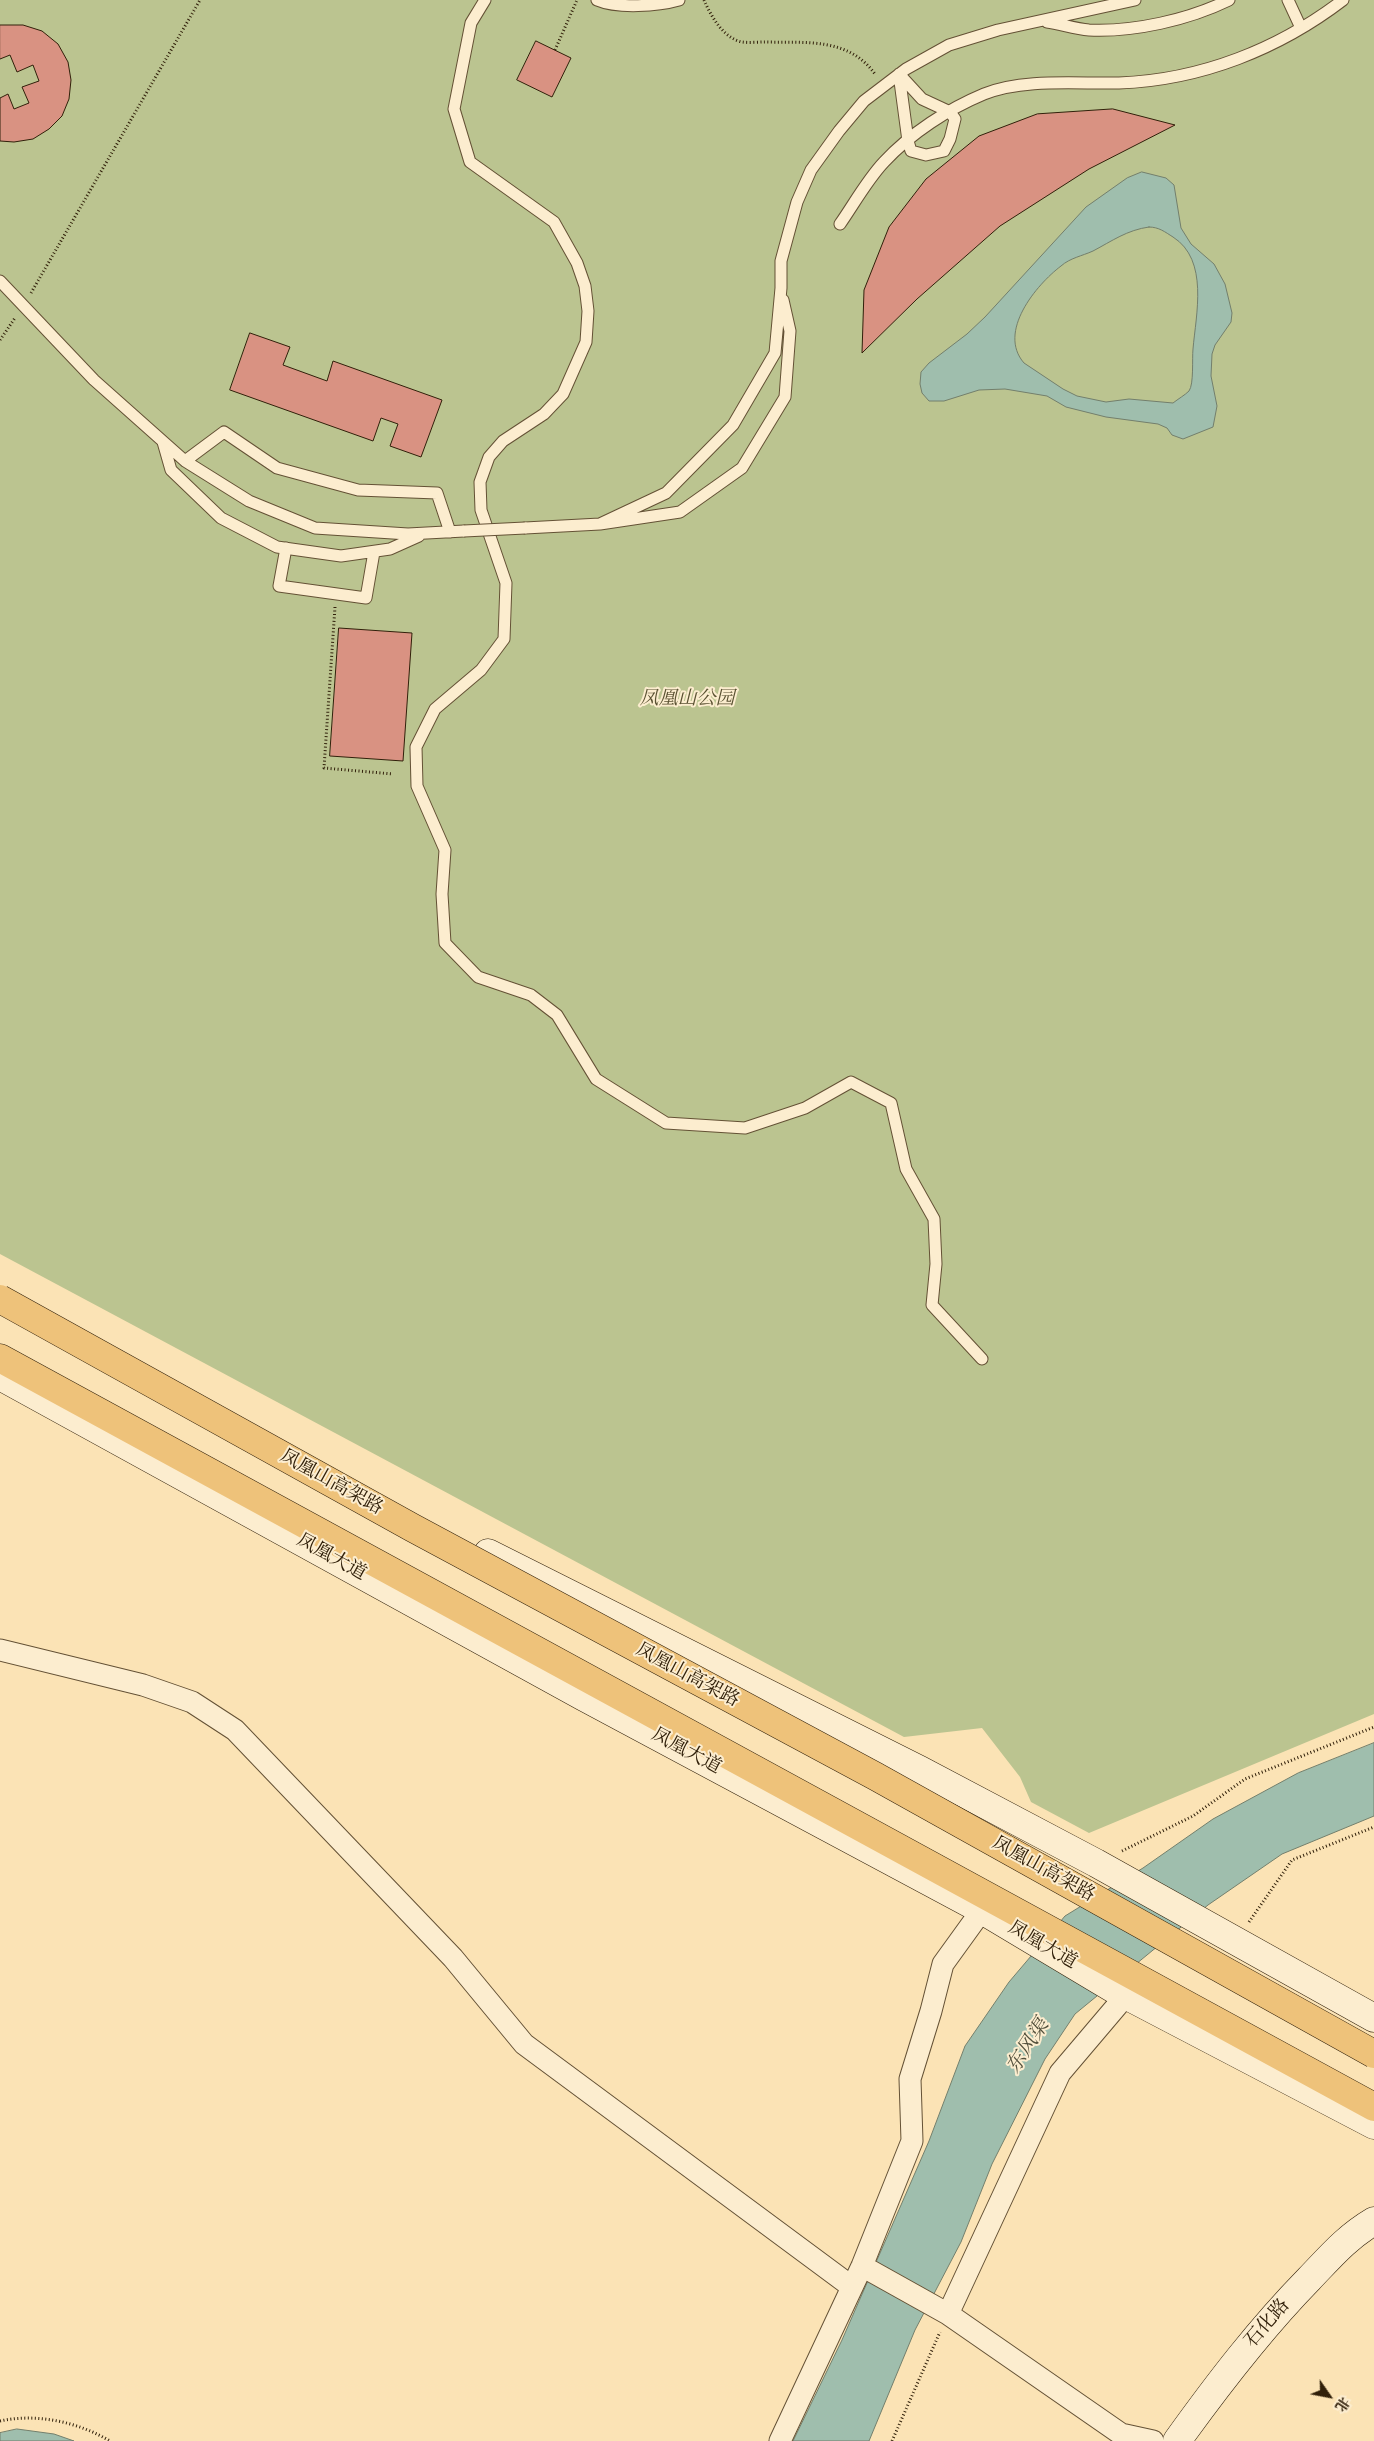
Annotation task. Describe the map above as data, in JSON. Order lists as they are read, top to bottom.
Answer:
{
  "streets": {
    "highway": ["凤凰山高架路"],
    "main road": ["凤凰大道", "石化路"]
  },
  "water": ["东风渠"],
  "parks": ["凤凰山公园"],
  "north": "bottom right"
}
